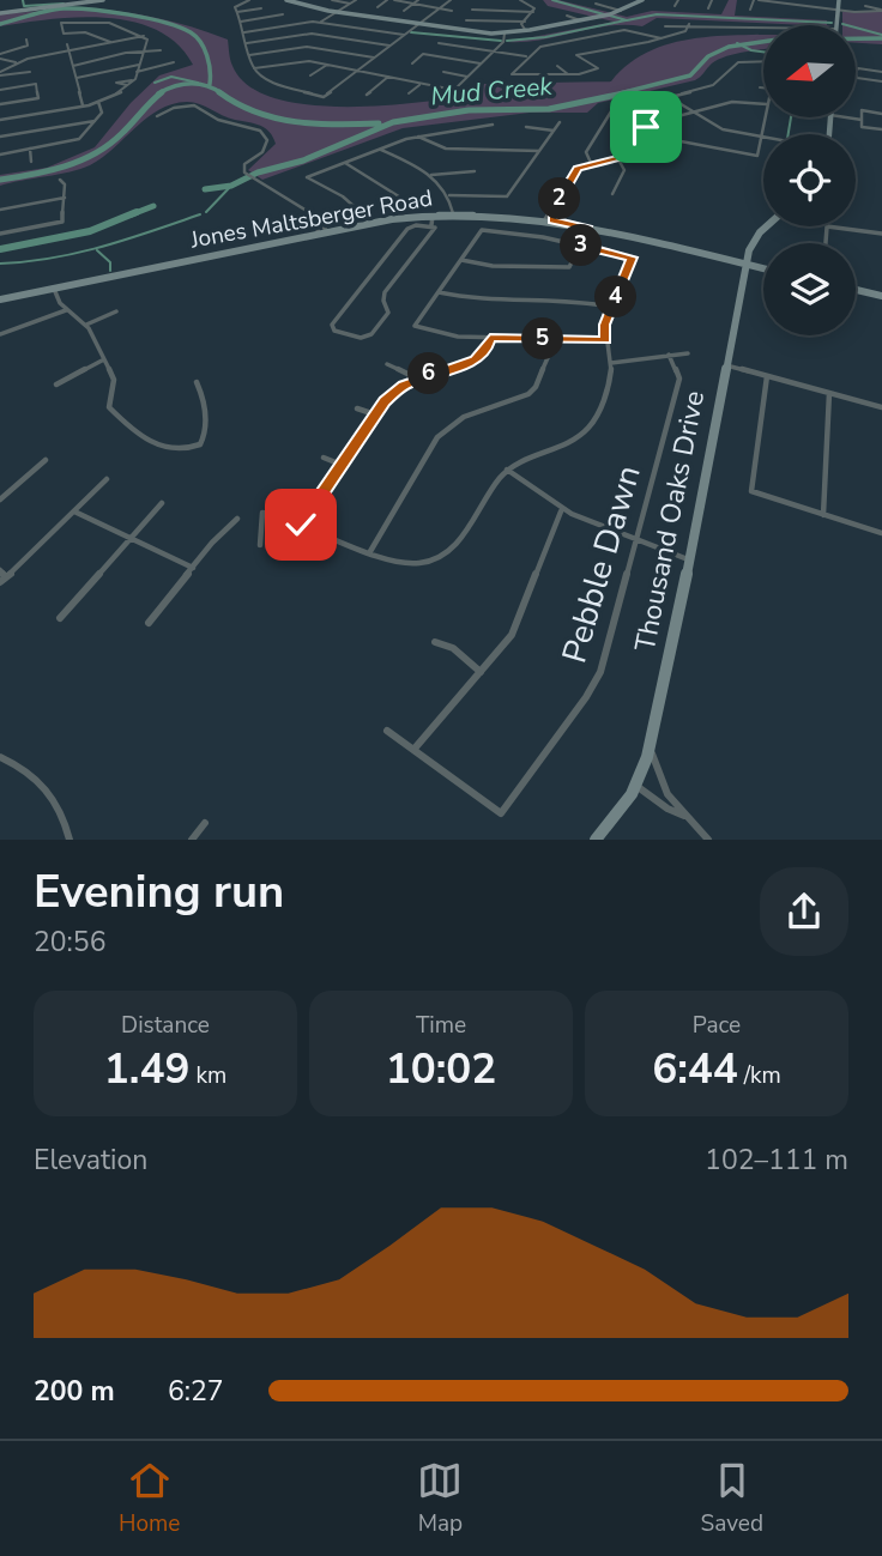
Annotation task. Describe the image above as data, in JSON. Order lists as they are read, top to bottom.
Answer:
{
  "streets": {
    "main road": ["Jones Maltsberger Road", "Thousand Oaks Drive"],
    "street": ["Pebble Dawn"]
  },
  "crossings": [
    ["Jones Maltsberger Road", "Thousand Oaks Drive"]
  ],
  "water": ["Mud Creek"],
  "north": "left",
  "page": {
    "pins": [
      "2",
      "3",
      "4",
      "5",
      "6"
    ],
    "heading": ["Evening run", "20:56"],
    "stats": [
      ["Distance", "1.49 km"],
      ["Time", "10:02"],
      ["Pace", "6:44 /km"]
    ],
    "chart": ["Elevation", "102–111 m"],
    "list": [
      {
        "name": "200 m",
        "note": "6:27"
      }
    ],
    "tabs": ["Home", "Map", "Saved"]
  }
}
